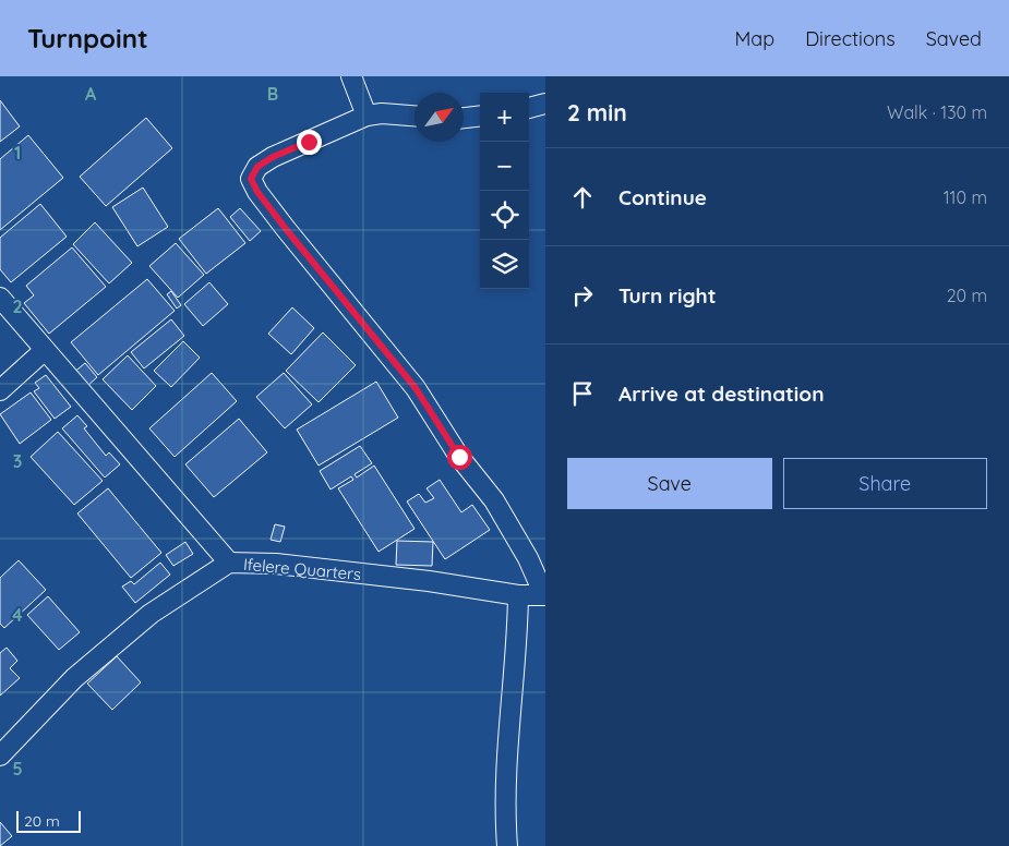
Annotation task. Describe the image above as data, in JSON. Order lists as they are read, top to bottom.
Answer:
{
  "streets": {
    "street": ["Ifelere Quarters"]
  },
  "scale_bar": "20 m",
  "north": "top right",
  "page": {
    "header": "Turnpoint",
    "nav": ["Map", "Directions", "Saved"],
    "heading": ["2 min", "Walk · 130 m"],
    "map_buttons": ["+", "−"],
    "list": [
      ["Continue", "110 m"],
      ["Turn right", "20 m"],
      "Arrive at destination"
    ],
    "buttons": ["Save", "Share"],
    "scale": "20 m"
  },
  "grid": {
    "columns": ["A", "B"],
    "rows": [
      "1",
      "2",
      "3",
      "4",
      "5"
    ]
  }
}
